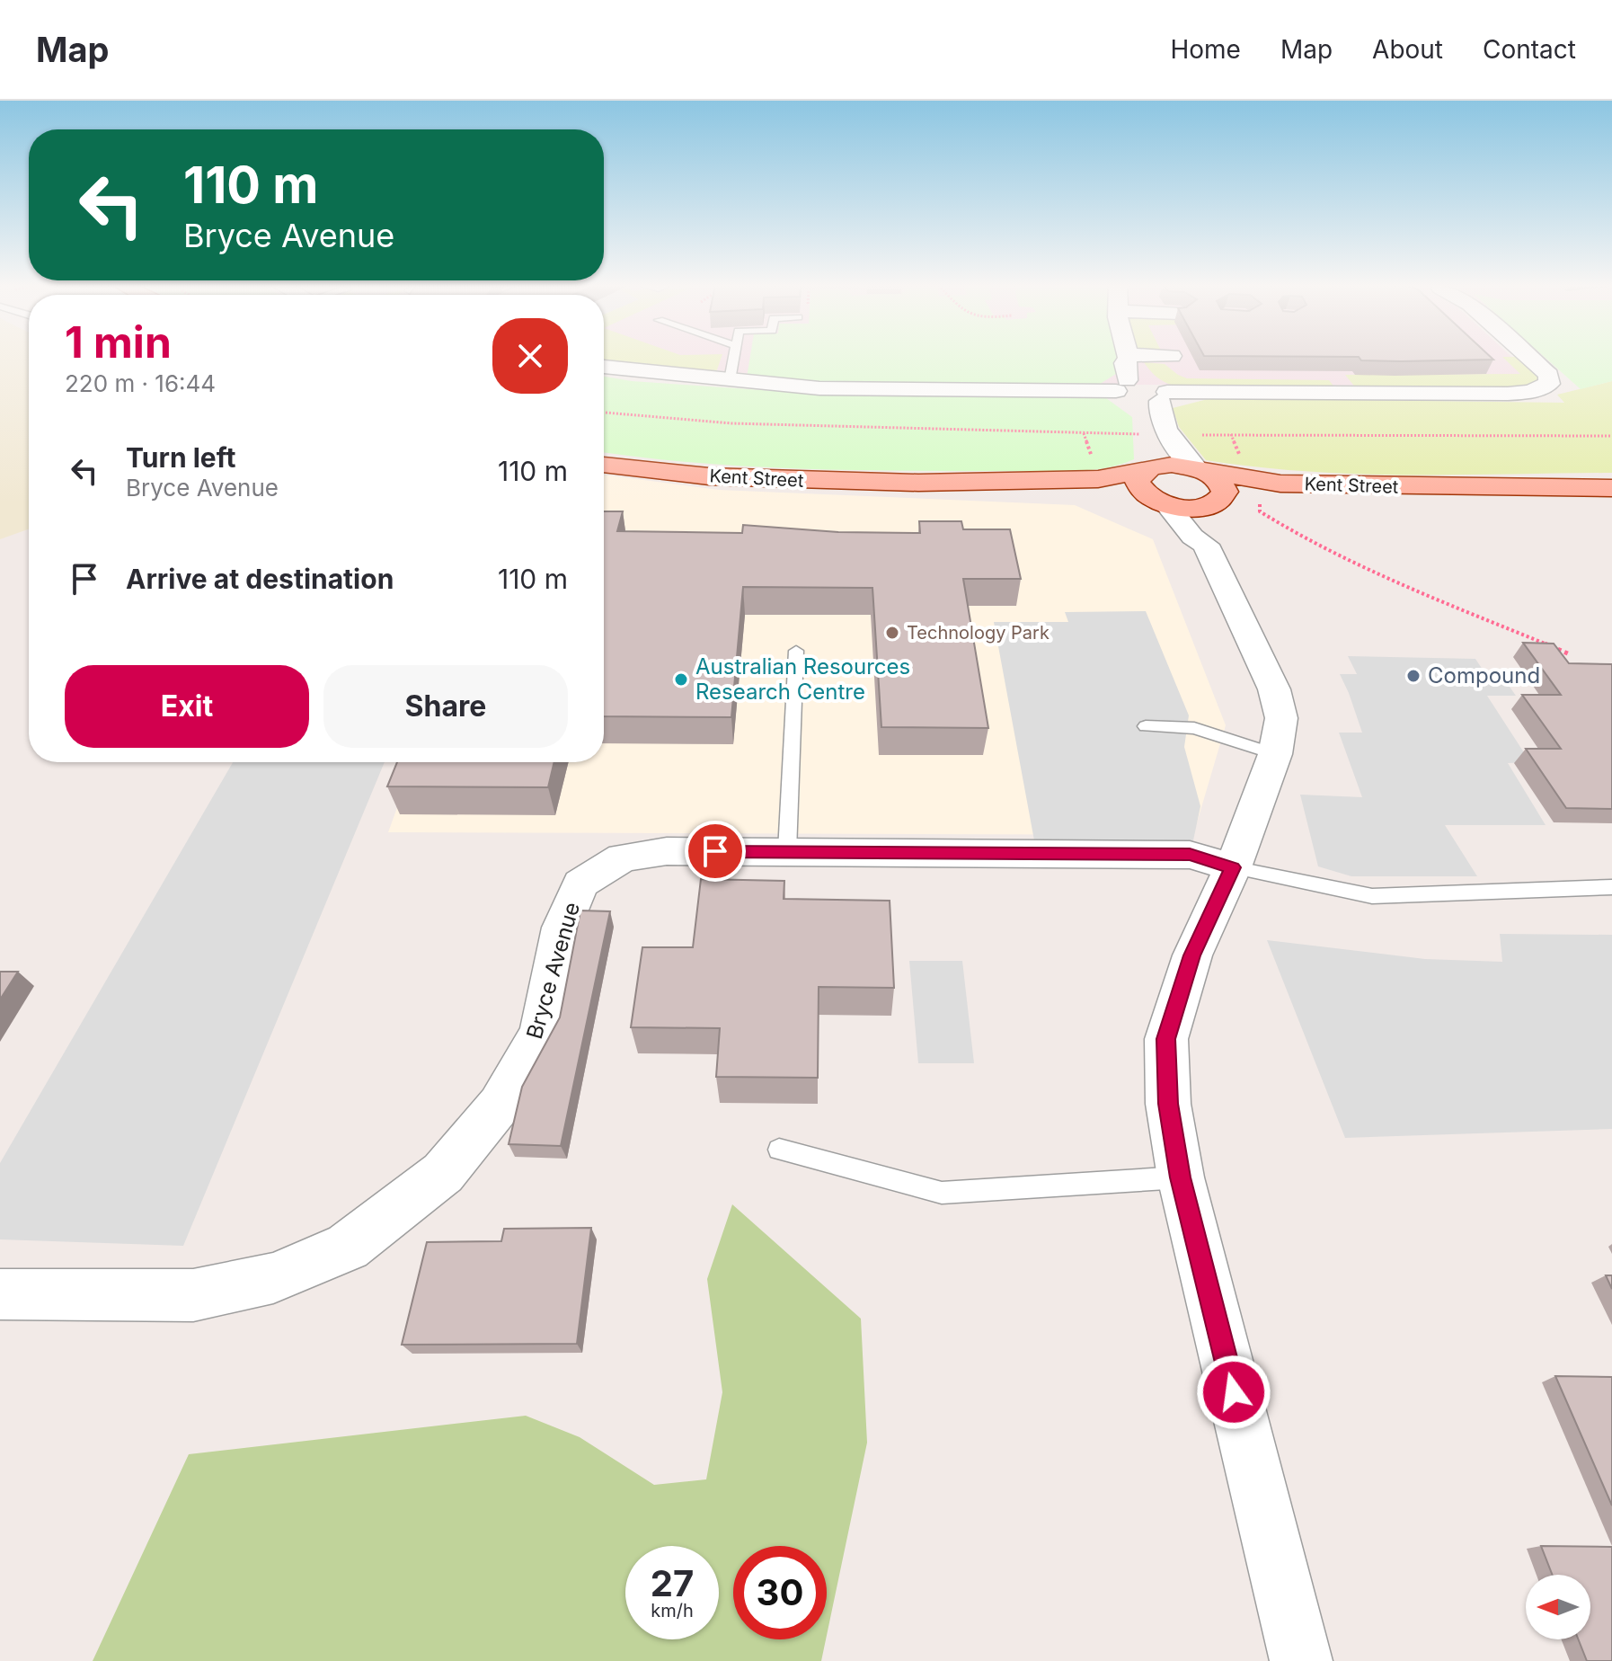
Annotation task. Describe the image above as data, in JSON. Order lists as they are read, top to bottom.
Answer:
{
  "streets": {
    "main road": ["Kent Street"],
    "street": ["Bryce Avenue"]
  },
  "places": ["Technology Park", "Compound", "Australian Resources Research Centre"],
  "north": "left",
  "page": {
    "header": "Map",
    "nav": [
      "Home",
      "Map",
      "About",
      "Contact"
    ],
    "turn": ["110 m", "Bryce Avenue"],
    "heading": ["1 min", "220 m · 16:44"],
    "list": [
      {
        "name": "Turn left",
        "note": "Bryce Avenue",
        "value": "110 m"
      },
      {
        "name": "Arrive at destination",
        "value": "110 m"
      }
    ],
    "buttons": ["Exit", "Share"],
    "speed": "27 km/h",
    "limit": "30"
  }
}
